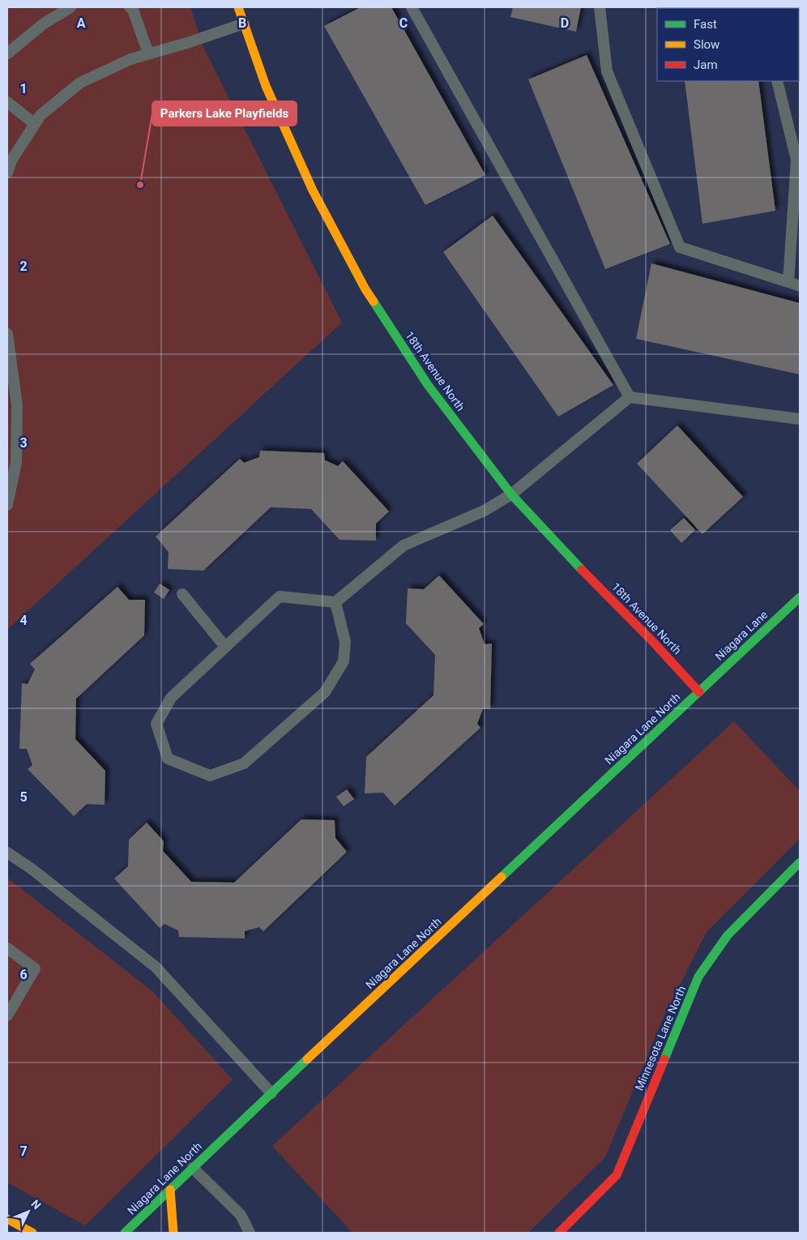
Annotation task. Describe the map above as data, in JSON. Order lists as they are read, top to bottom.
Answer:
{
  "streets": {
    "street": [
      "18th Avenue North",
      "Niagara Lane",
      "Niagara Lane North",
      "Minnesota Lane North"
    ]
  },
  "crossings": [
    ["18th Avenue North", "Niagara Lane"],
    ["18th Avenue North", "Niagara Lane North"],
    ["Niagara Lane", "Niagara Lane North"]
  ],
  "places": ["Parkers Lake Playfields"],
  "legend": ["Fast", "Slow", "Jam"],
  "north": "top right",
  "grid": {
    "columns": [
      "A",
      "B",
      "C",
      "D"
    ],
    "rows": [
      "1",
      "2",
      "3",
      "4",
      "5",
      "6",
      "7"
    ]
  }
}
